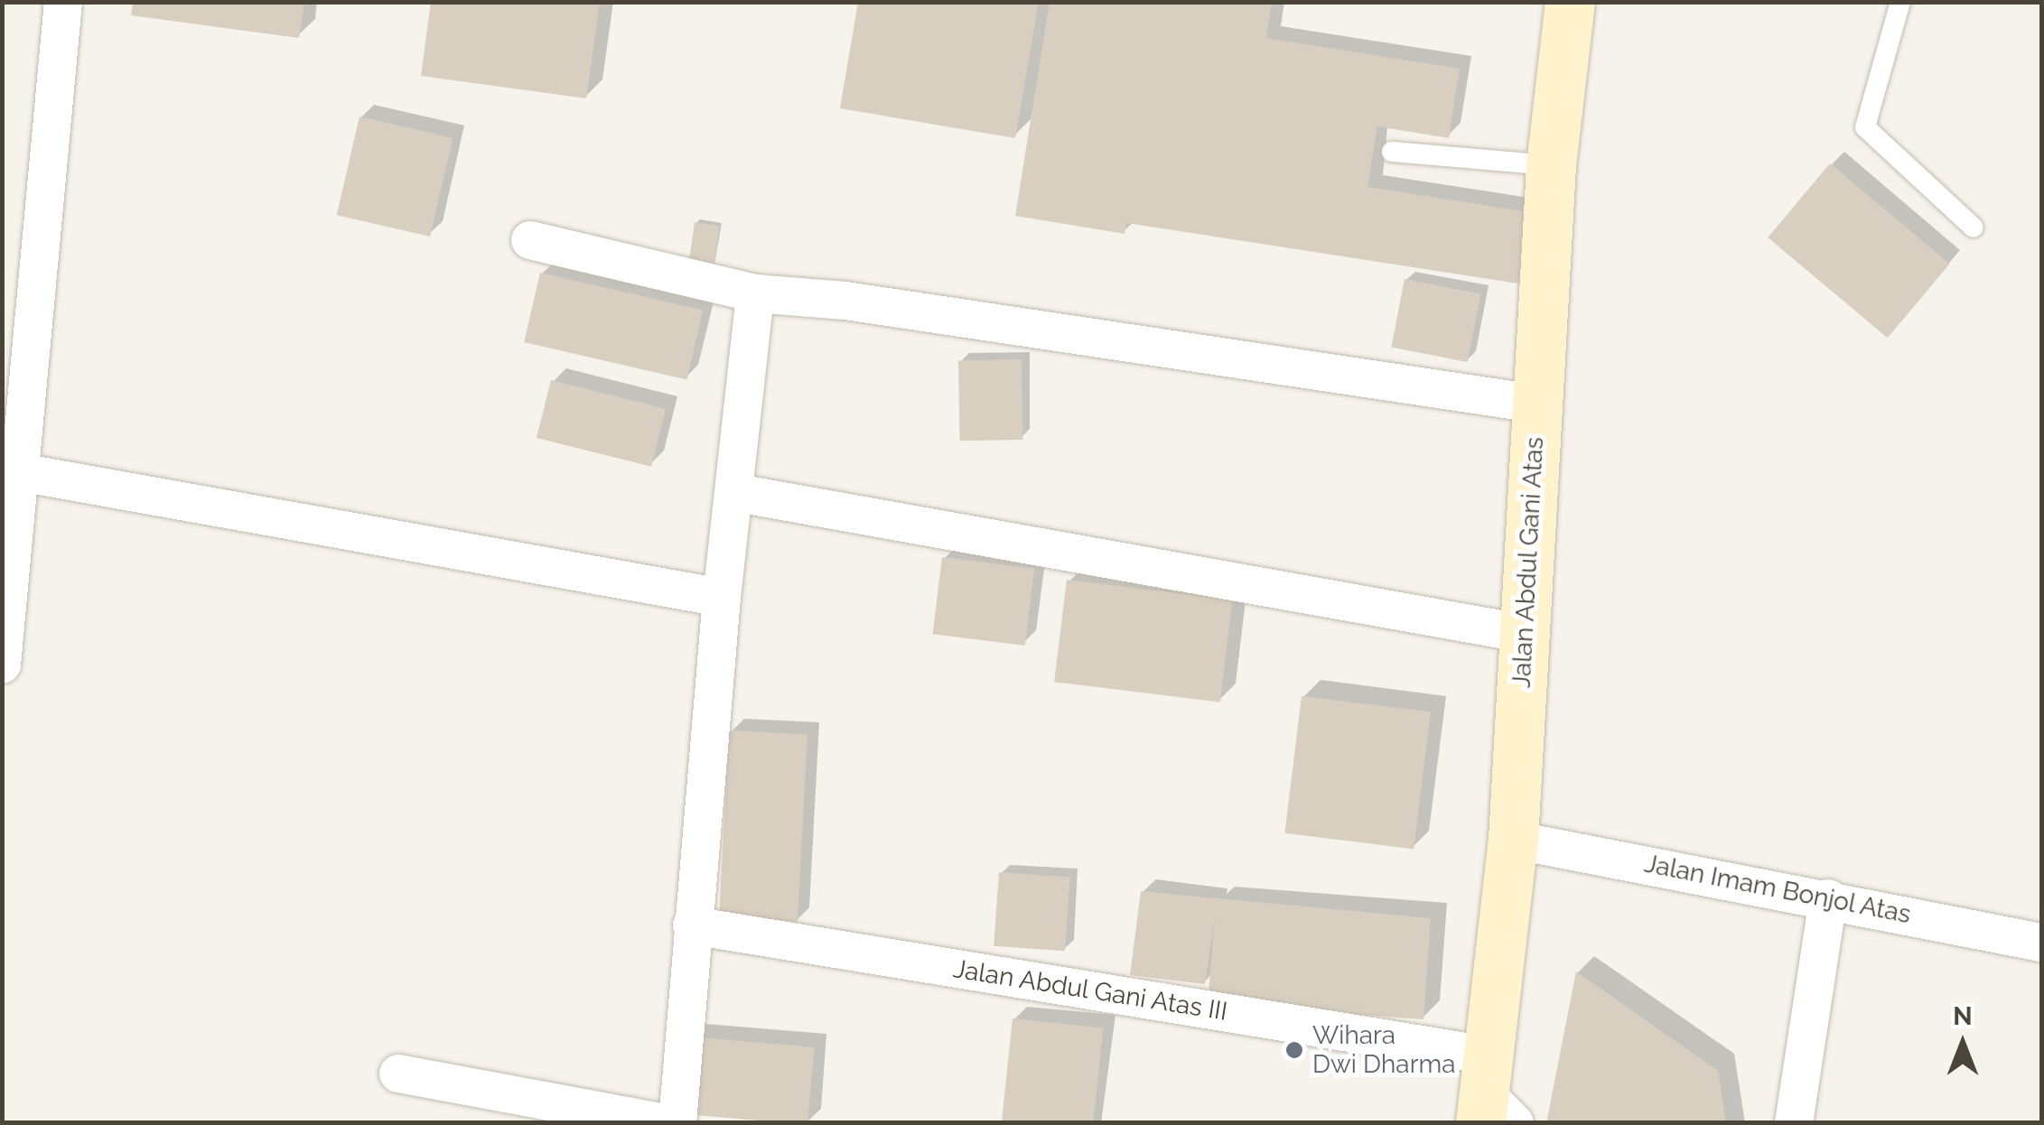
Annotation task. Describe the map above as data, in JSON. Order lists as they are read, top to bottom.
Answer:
{
  "streets": {
    "street": ["Jalan Abdul Gani Atas", "Jalan Imam Bonjol Atas", "Jalan Abdul Gani Atas III"]
  },
  "crossings": [
    ["Jalan Abdul Gani Atas", "Jalan Imam Bonjol Atas"],
    ["Jalan Abdul Gani Atas", "Jalan Abdul Gani Atas III"]
  ],
  "places": ["Wihara Dwi Dharma"],
  "north": "top"
}
